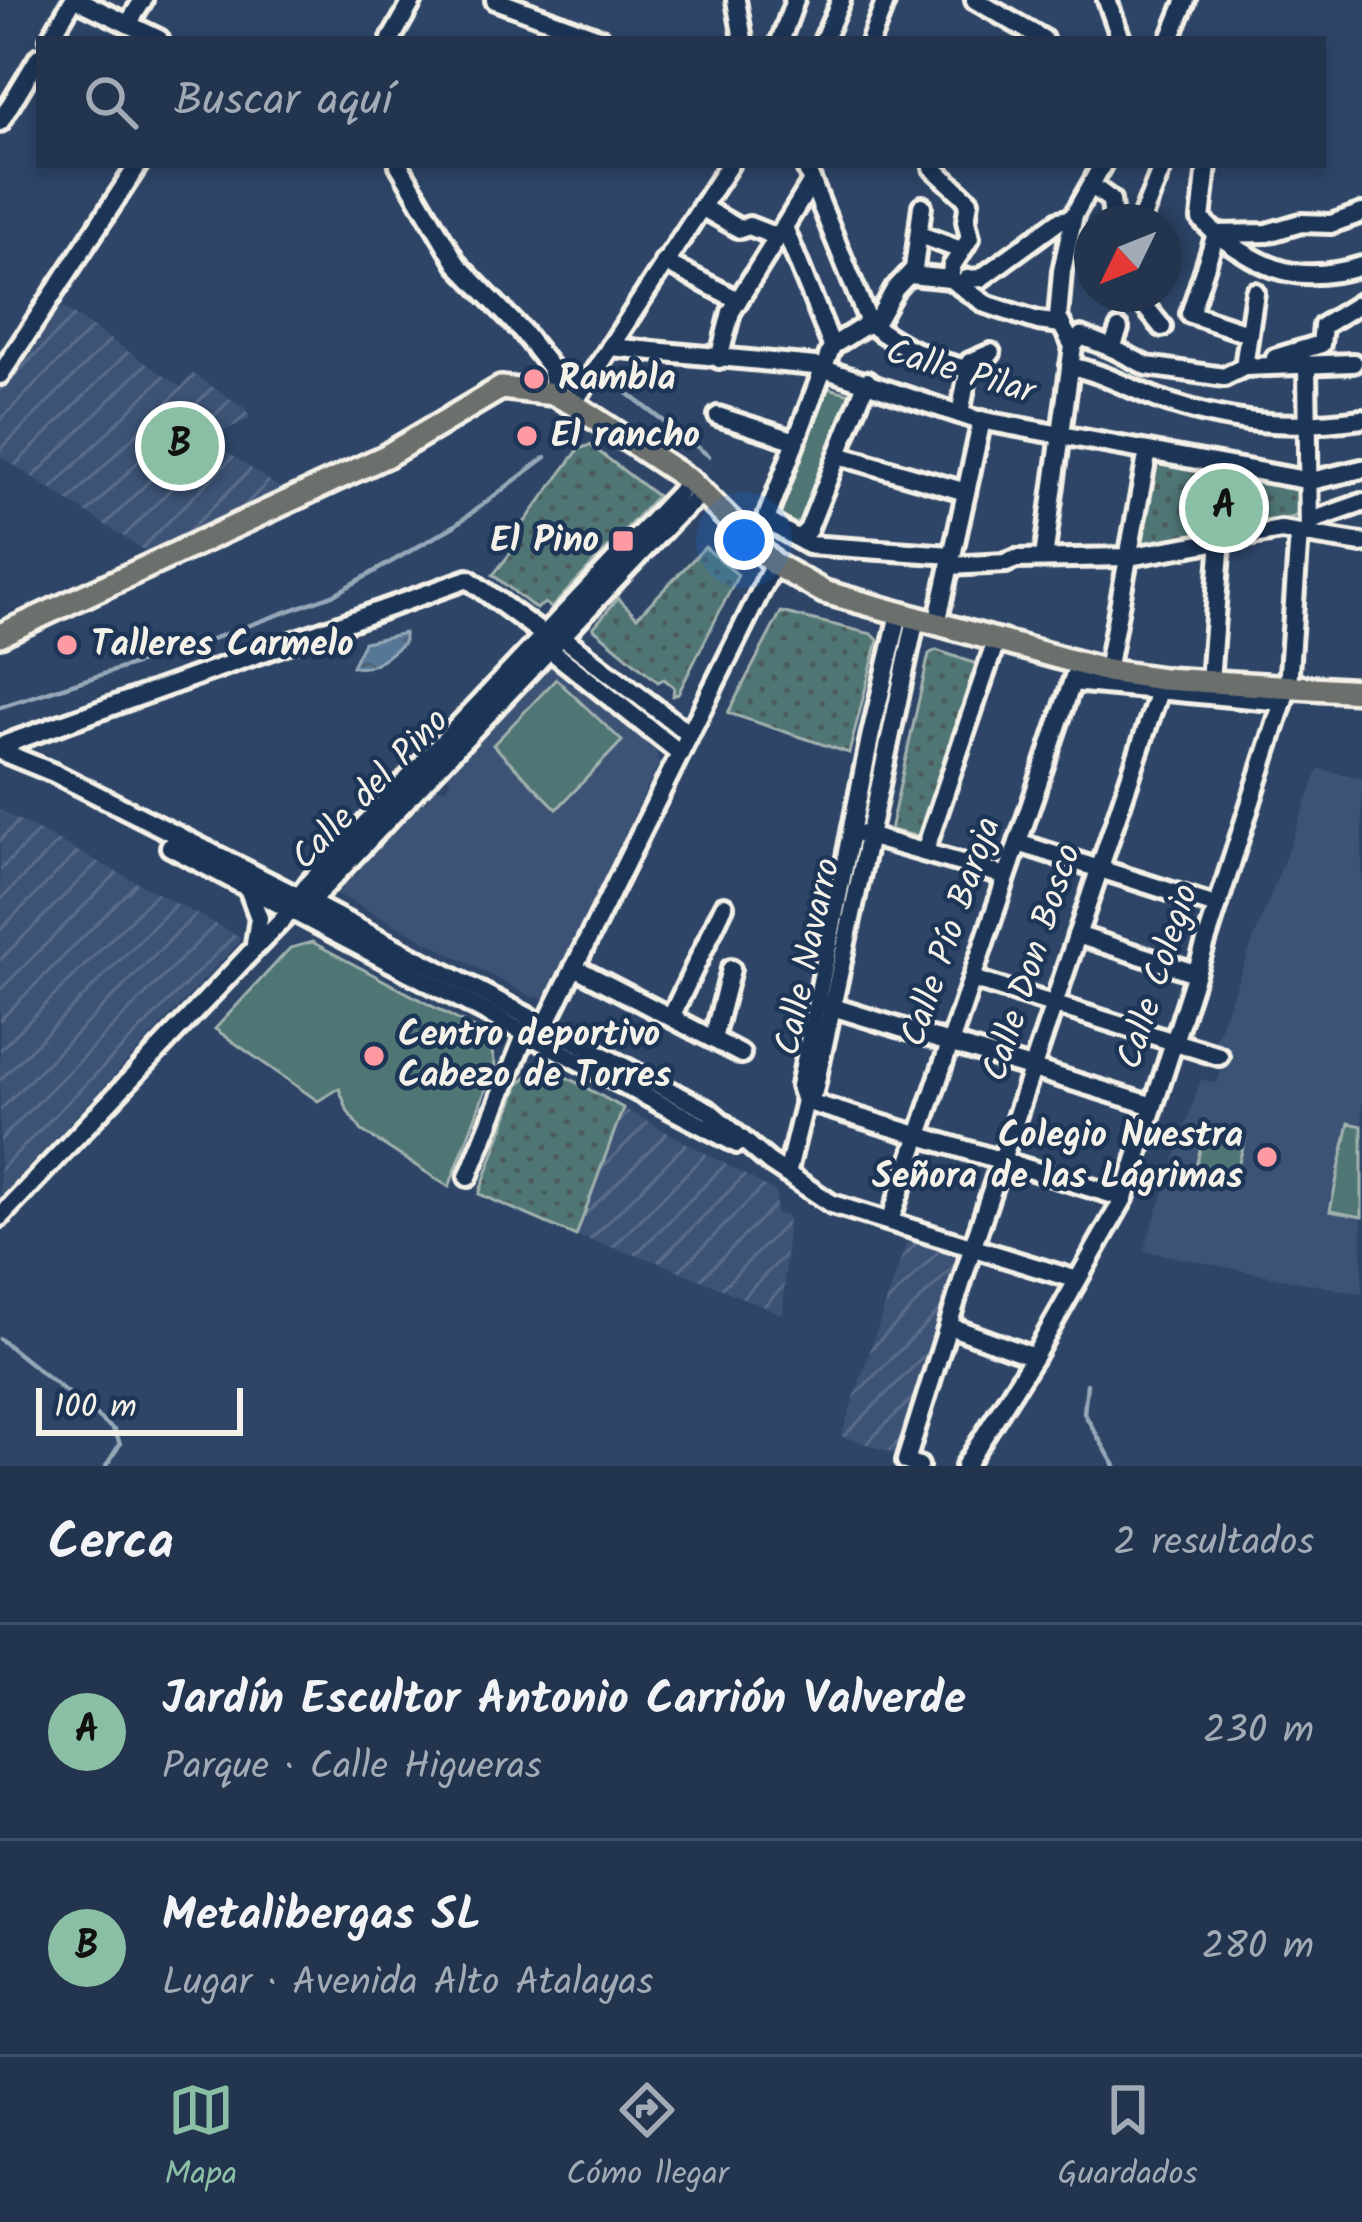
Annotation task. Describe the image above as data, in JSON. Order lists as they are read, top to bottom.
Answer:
{
  "streets": {
    "street": [
      "Calle Pilar",
      "Calle del Pino",
      "Calle Pío Baroja",
      "Calle Navarro",
      "Calle Don Bosco",
      "Calle Colegio"
    ]
  },
  "crossings": [
    ["Calle Pilar", "Calle Navarro"],
    ["Calle Pilar", "Calle Colegio"]
  ],
  "places": {
    "other": [
      "Rambla",
      "El rancho",
      "Talleres Carmelo",
      "Centro deportivo Cabezo de Torres",
      "Colegio Nuestra Señora de las Lágrimas"
    ],
    "transit": ["El Pino"]
  },
  "scale_bar": "100 m",
  "north": "bottom left",
  "page": {
    "search": "Buscar aquí",
    "pins": ["B", "A"],
    "scale": "100 m",
    "heading": ["Cerca", "2 resultados"],
    "list": [
      {
        "mark": "A",
        "name": "Jardín Escultor Antonio Carrión Valverde",
        "note": "Parque · Calle Higueras",
        "value": "230 m"
      },
      {
        "mark": "B",
        "name": "Metalibergas SL",
        "note": "Lugar · Avenida Alto Atalayas",
        "value": "280 m"
      }
    ],
    "nav": ["Mapa", "Cómo llegar", "Guardados"]
  }
}
